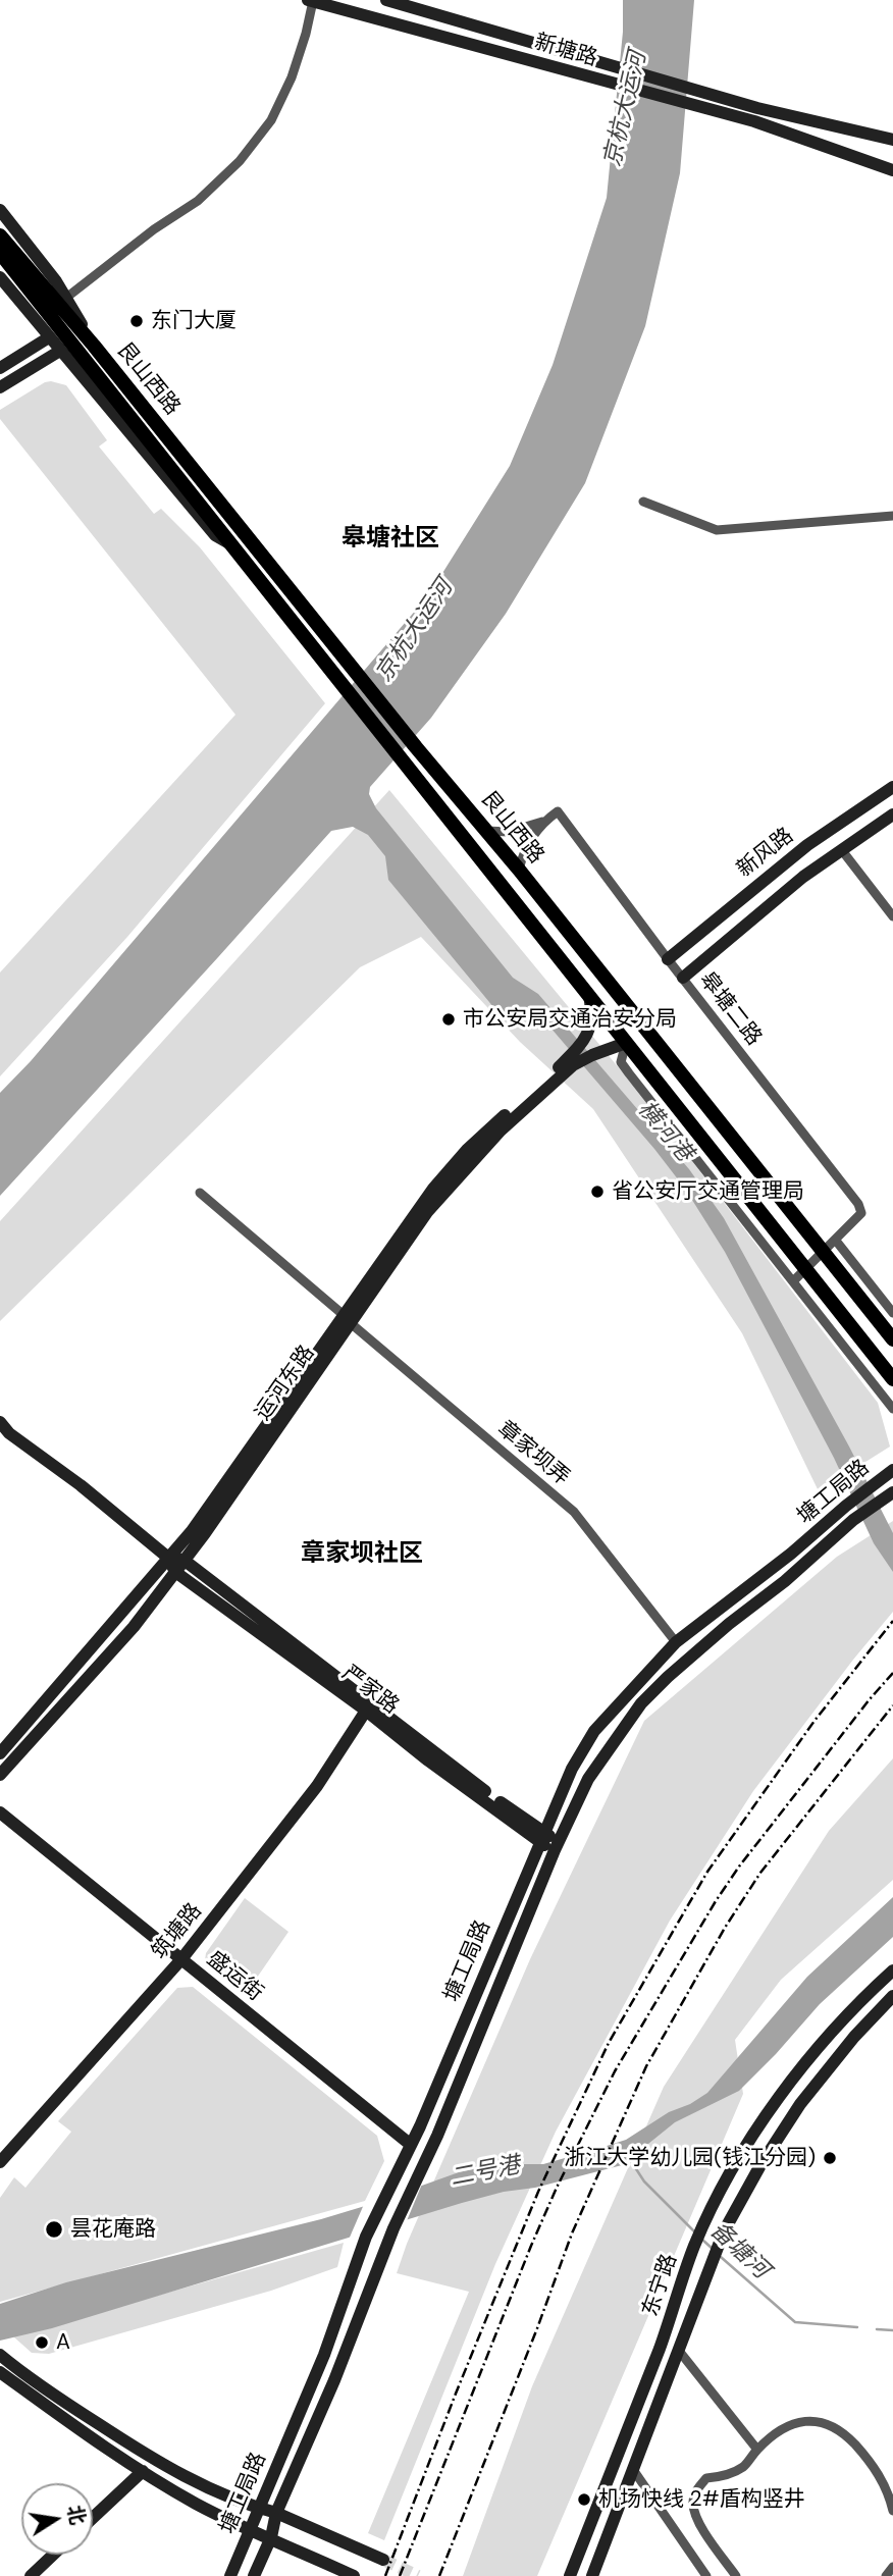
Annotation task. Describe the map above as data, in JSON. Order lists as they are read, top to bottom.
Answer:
{
  "streets": {
    "main road": [
      "新塘路",
      "艮山西路",
      "新风路",
      "运河东路",
      "塘工局路",
      "严家路",
      "筑塘路",
      "盛运街",
      "东宁路"
    ],
    "street": ["皋塘二路", "章家坝弄"]
  },
  "crossings": [
    ["艮山西路", "运河东路"],
    ["新风路", "皋塘二路"],
    ["运河东路", "章家坝弄"],
    ["运河东路", "严家路"],
    ["章家坝弄", "塘工局路"],
    ["塘工局路", "严家路"],
    ["塘工局路", "盛运街"],
    ["严家路", "筑塘路"],
    ["筑塘路", "盛运街"]
  ],
  "districts": ["皋塘社区", "章家坝社区"],
  "water": [
    "京杭大运河",
    "横河港",
    "二号港",
    "备塘河"
  ],
  "places": [
    "东门大厦",
    "市公安局交通治安分局",
    "省公安厅交通管理局",
    "浙江大学幼儿园(钱江分园)",
    "昙花庵路",
    "A",
    "机场快线 2#盾构竖井"
  ],
  "north": "right"
}
